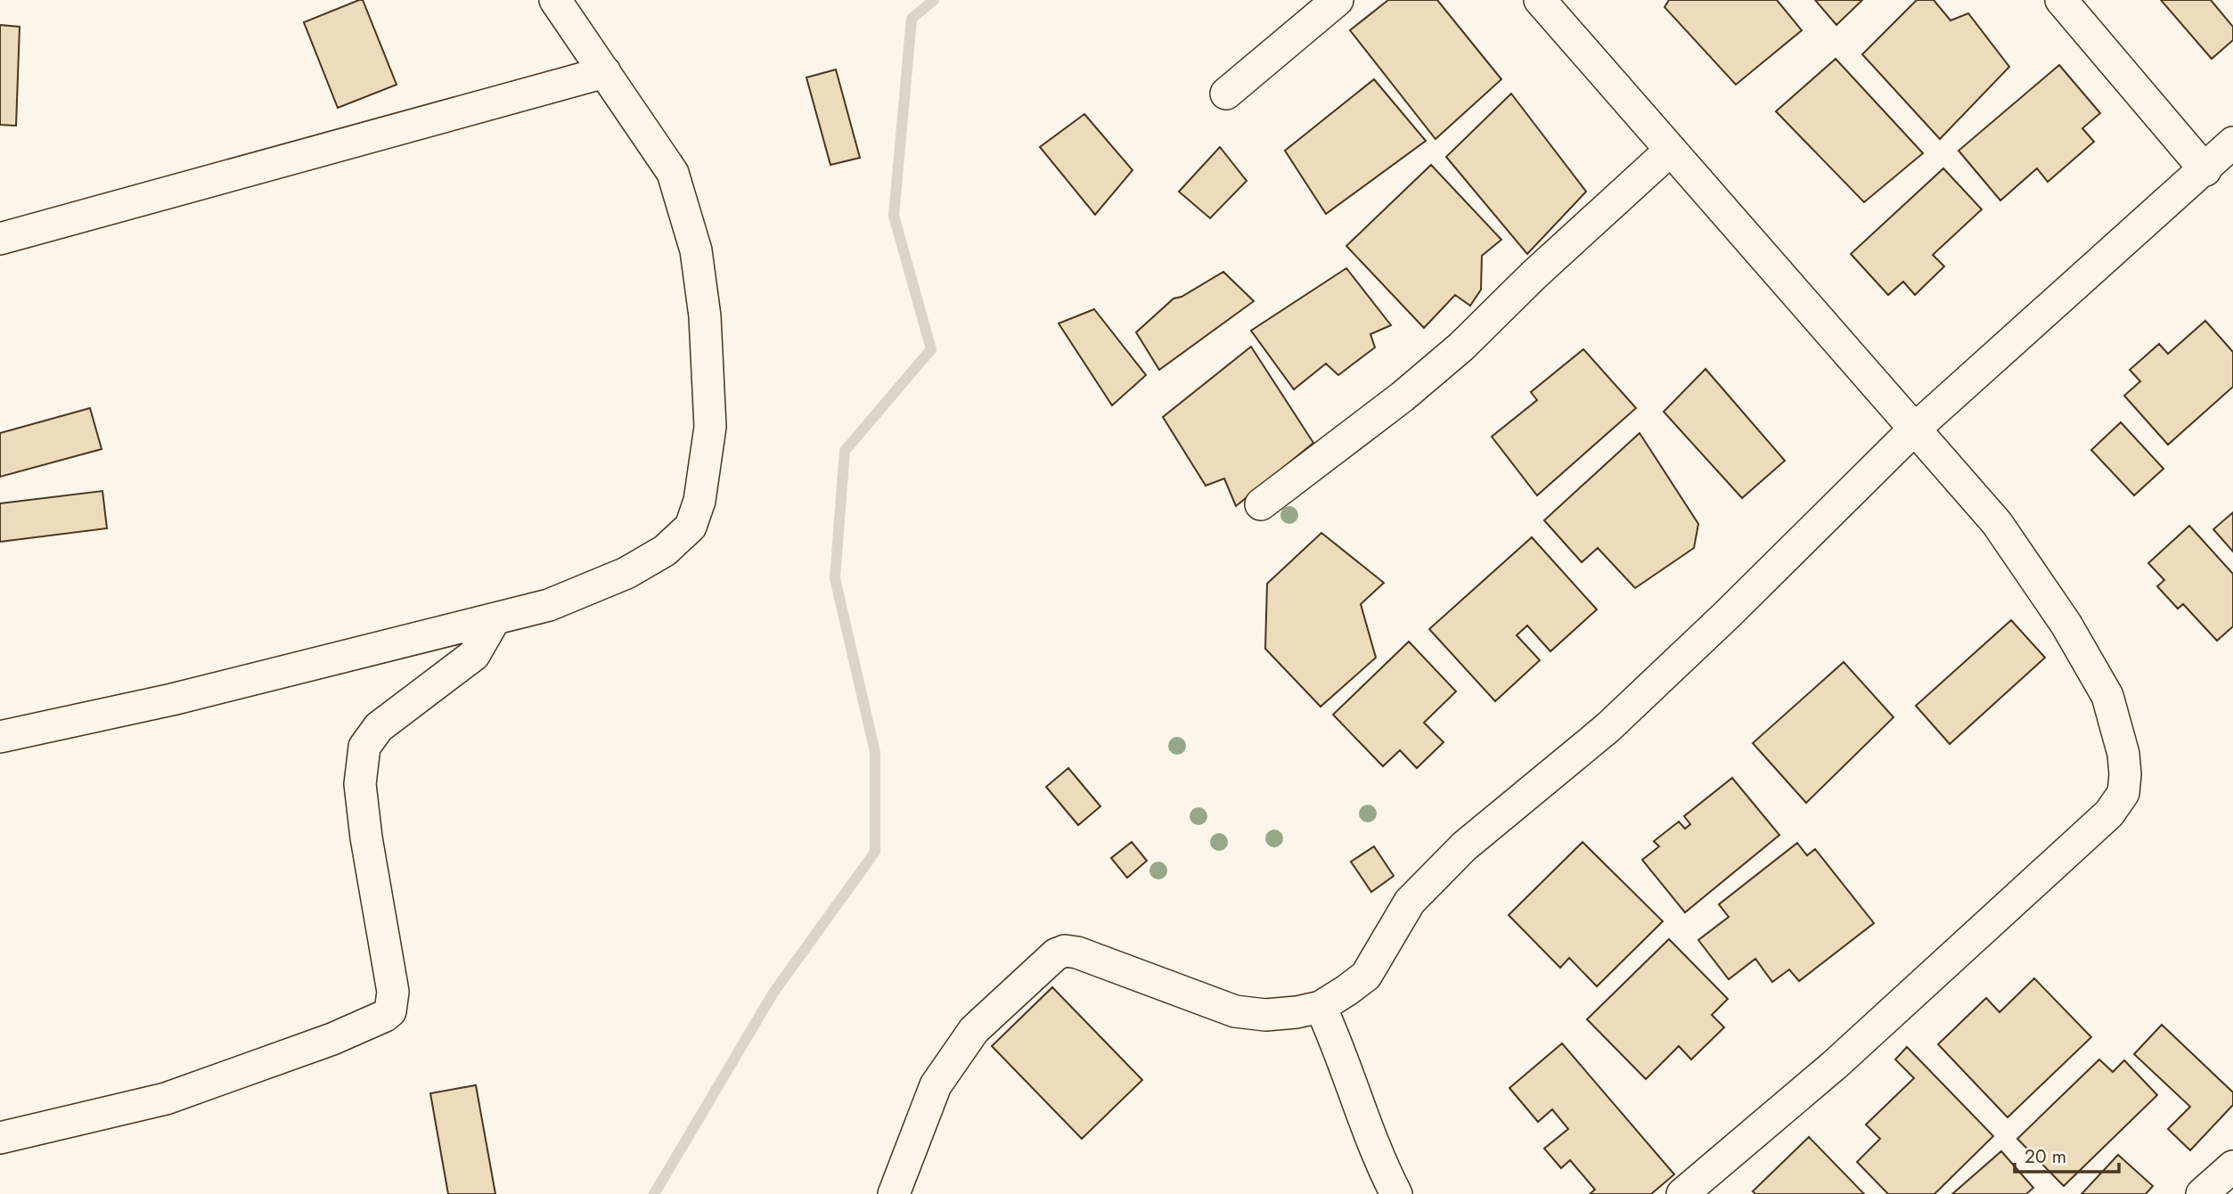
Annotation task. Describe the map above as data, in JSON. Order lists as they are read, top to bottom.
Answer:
{
  "scale_bar": "20 m"
}
